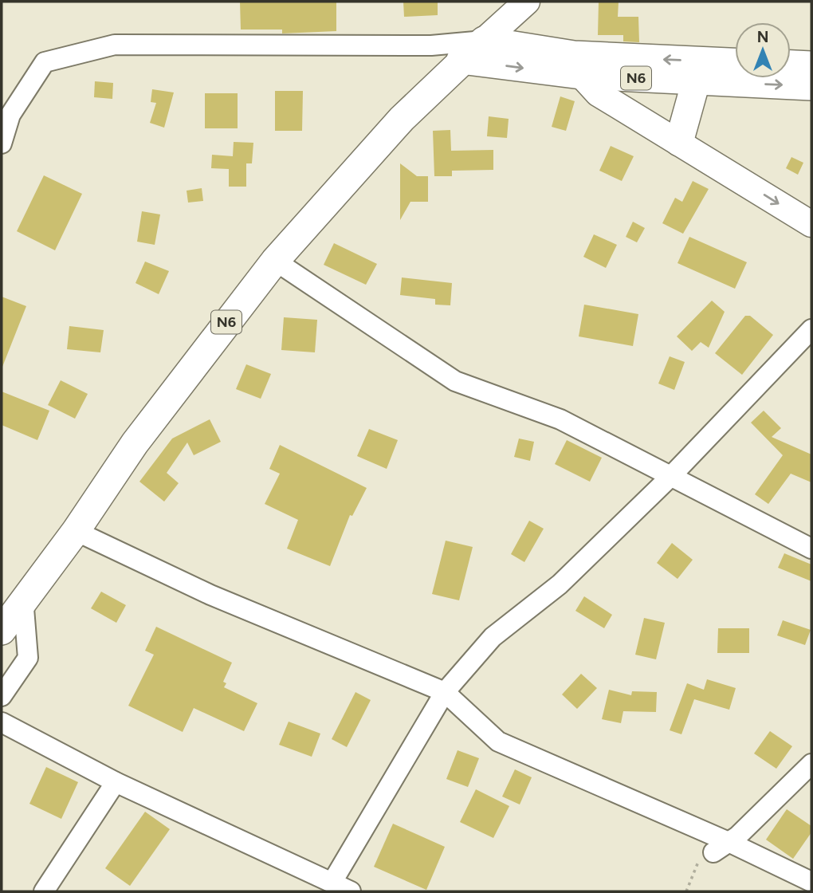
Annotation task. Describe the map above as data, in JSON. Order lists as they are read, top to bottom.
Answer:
{
  "streets": {
    "highway": ["N6"]
  },
  "north": "top"
}
